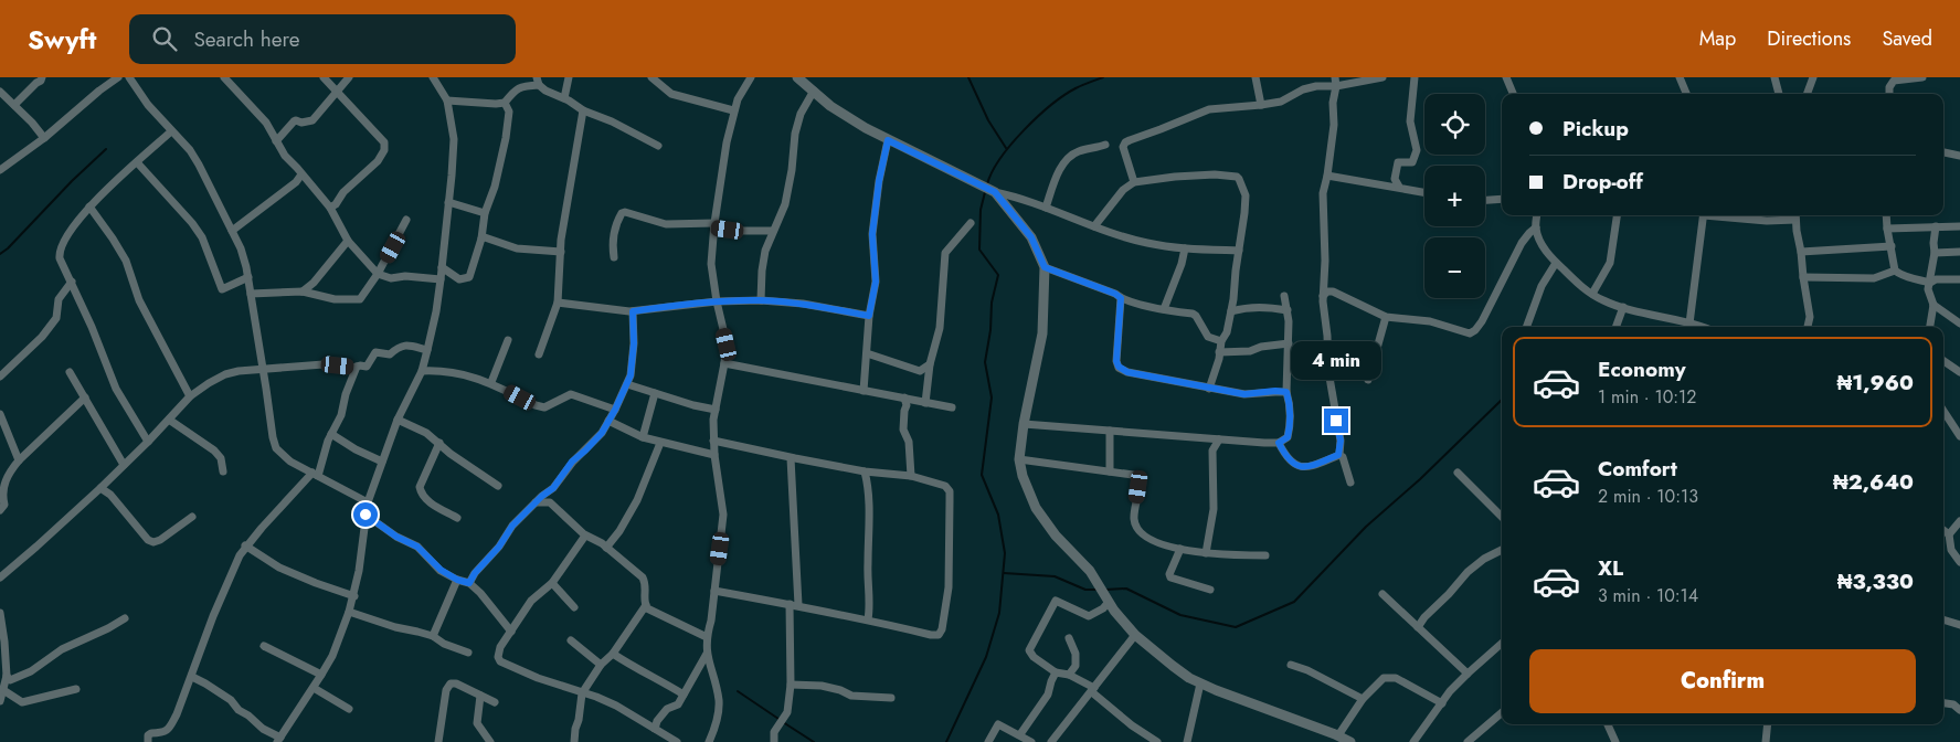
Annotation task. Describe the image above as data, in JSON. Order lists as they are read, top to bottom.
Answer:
{
  "page": {
    "header": "Swyft",
    "search": "Search here",
    "nav": ["Map", "Directions", "Saved"],
    "map_buttons": ["+", "−"],
    "banner": ["Pickup", "Drop-off"],
    "list": [
      {
        "name": "Economy",
        "note": "1 min · 10:12",
        "value": "₦1,960"
      },
      {
        "name": "Comfort",
        "note": "2 min · 10:13",
        "value": "₦2,640"
      },
      {
        "name": "XL",
        "note": "3 min · 10:14",
        "value": "₦3,330"
      }
    ],
    "bubble": "4 min",
    "buttons": "Confirm"
  }
}
